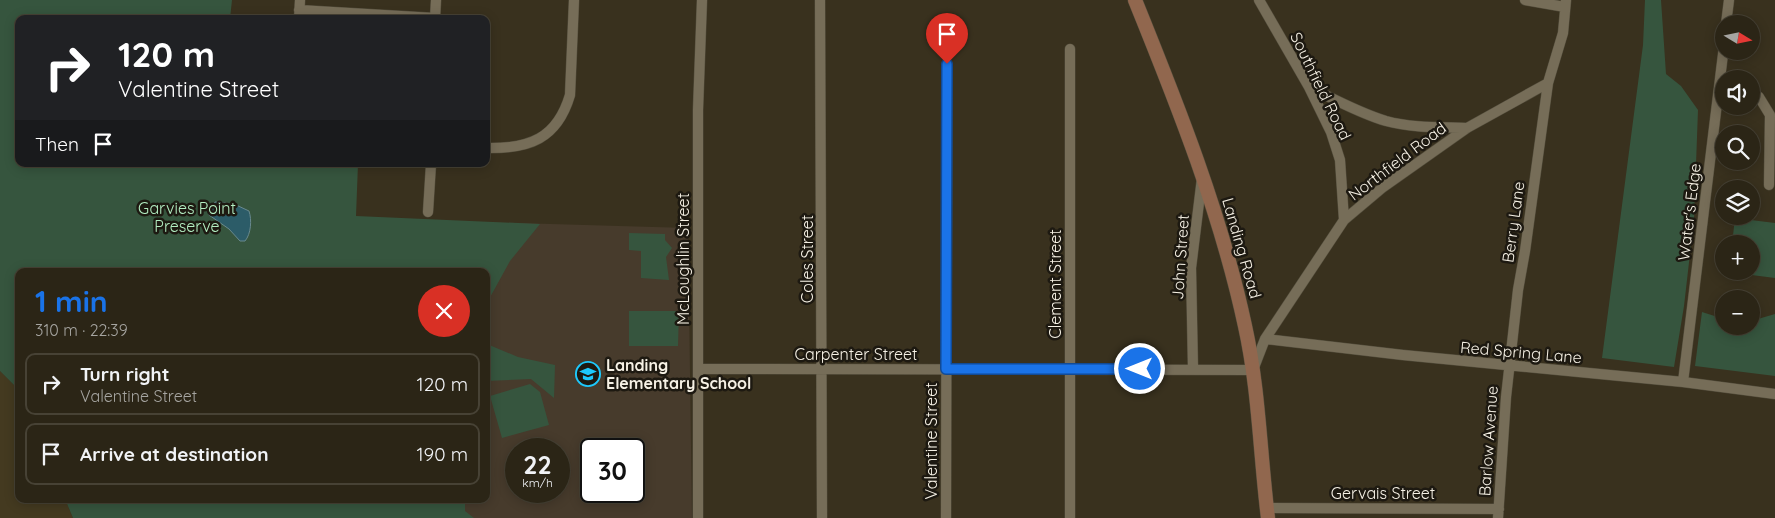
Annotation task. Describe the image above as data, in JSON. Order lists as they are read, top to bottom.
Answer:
{
  "streets": {
    "street": [
      "Southfield Road",
      "Northfield Road",
      "Water's Edge",
      "Berry Lane",
      "Landing Road",
      "John Street",
      "McLoughlin Street",
      "Coles Street",
      "Clement Street",
      "Red Spring Lane",
      "Carpenter Street",
      "Valentine Street",
      "Barlow Avenue",
      "Gervais Street"
    ]
  },
  "crossings": [
    ["Southfield Road", "Northfield Road"],
    ["Northfield Road", "Berry Lane"],
    ["Northfield Road", "Landing Road"],
    ["Northfield Road", "Red Spring Lane"],
    ["Northfield Road", "Carpenter Street"],
    ["Water's Edge", "Red Spring Lane"],
    ["Berry Lane", "Red Spring Lane"],
    ["Berry Lane", "Barlow Avenue"],
    ["Landing Road", "John Street"],
    ["Landing Road", "Carpenter Street"],
    ["Landing Road", "Gervais Street"],
    ["John Street", "Carpenter Street"],
    ["McLoughlin Street", "Carpenter Street"],
    ["Coles Street", "Carpenter Street"],
    ["Clement Street", "Carpenter Street"],
    ["Red Spring Lane", "Barlow Avenue"],
    ["Carpenter Street", "Valentine Street"],
    ["Barlow Avenue", "Gervais Street"]
  ],
  "parks": ["Garvies Point Preserve"],
  "places": {
    "school or university": ["Landing Elementary School"]
  },
  "north": "right",
  "page": {
    "map_buttons": ["+", "−"],
    "turn": ["120 m", "Valentine Street"],
    "then": "Then",
    "heading": ["1 min", "310 m · 22:39"],
    "list": [
      {
        "name": "Turn right",
        "note": "Valentine Street",
        "value": "120 m"
      },
      {
        "name": "Arrive at destination",
        "value": "190 m"
      }
    ],
    "speed": "22 km/h",
    "limit": "30"
  }
}
